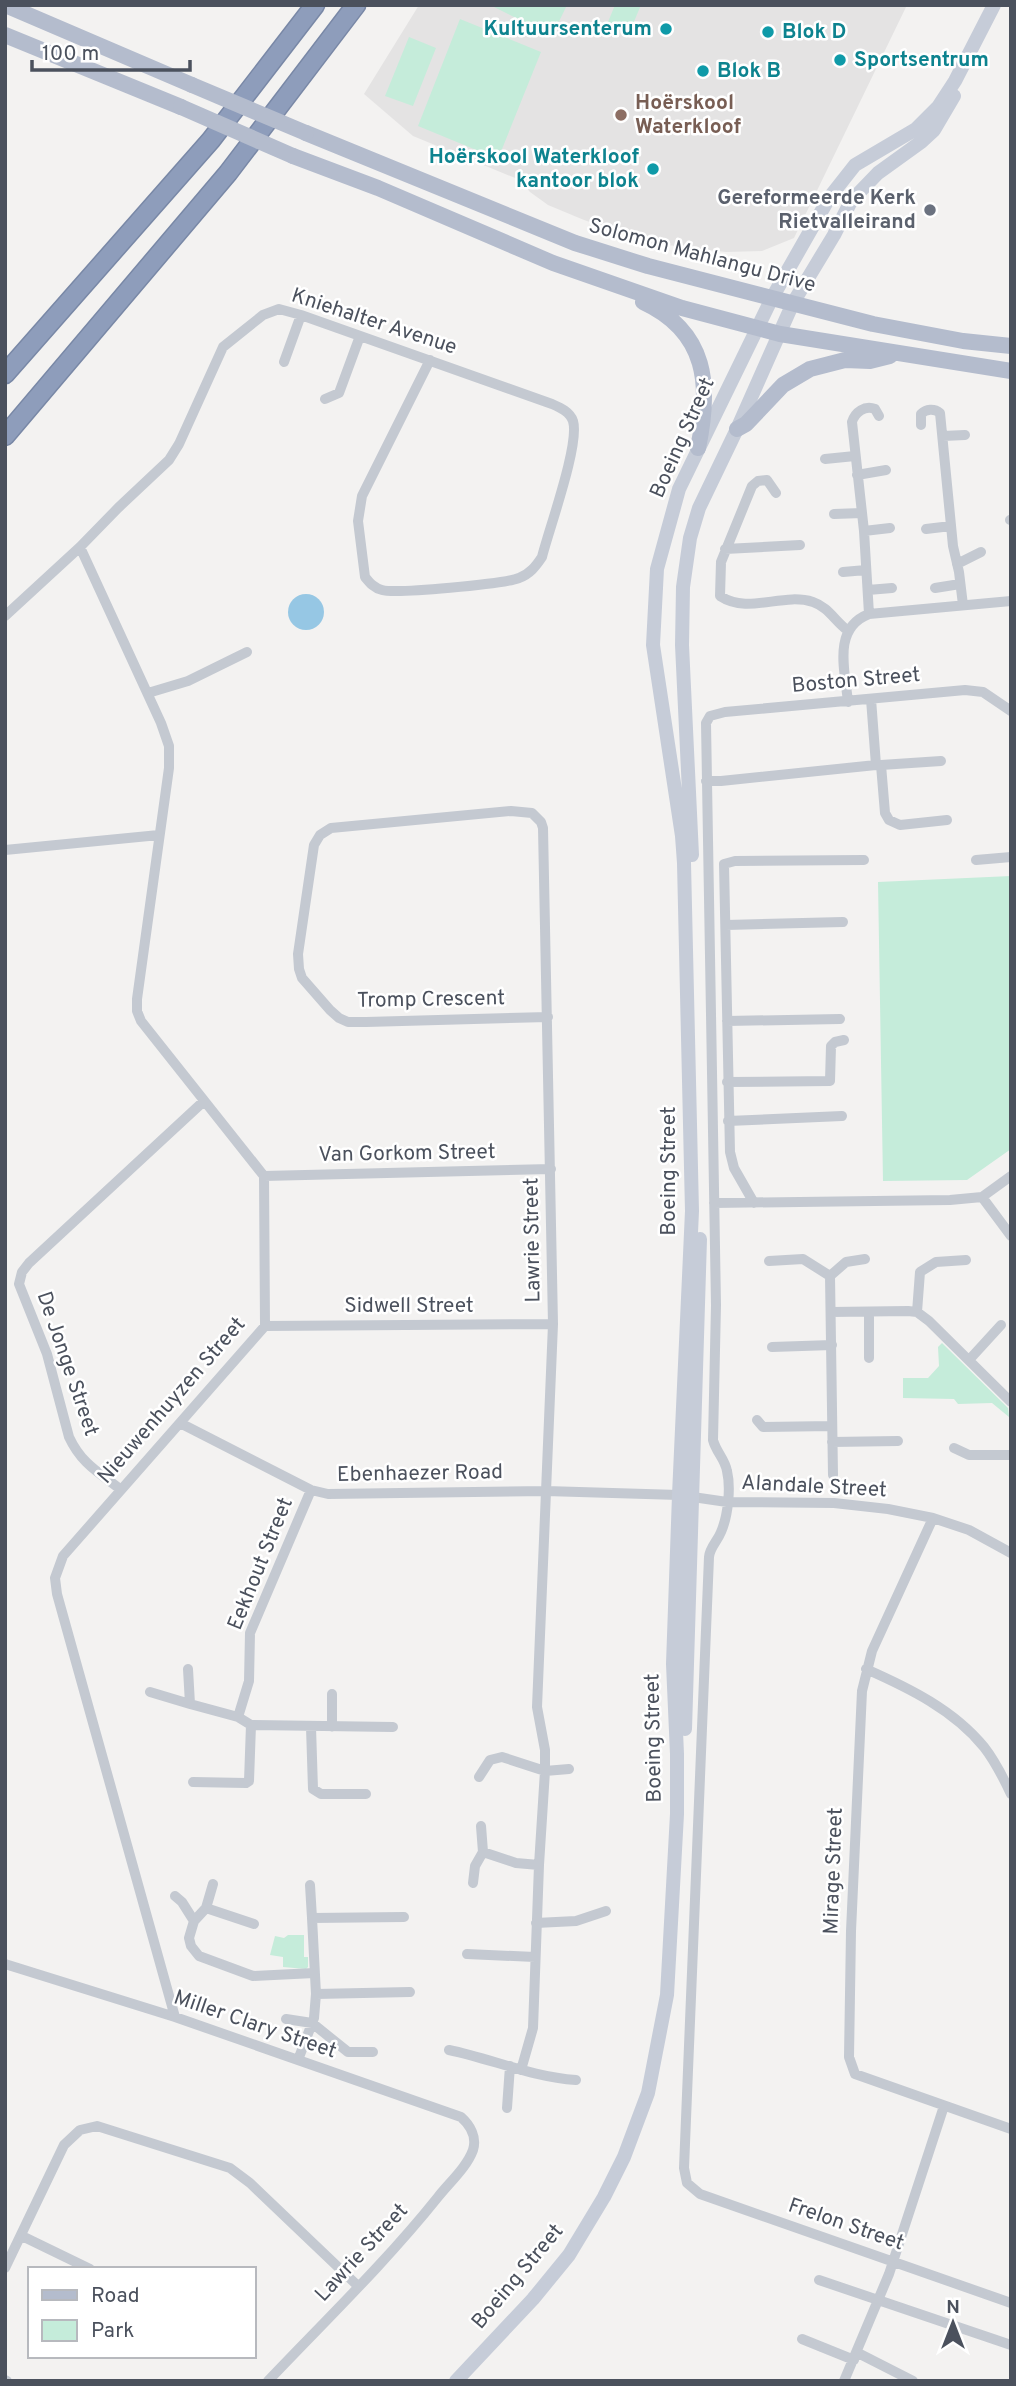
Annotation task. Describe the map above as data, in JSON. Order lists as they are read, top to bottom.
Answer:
{
  "streets": {
    "main road": ["Solomon Mahlangu Drive", "Boeing Street"],
    "street": [
      "Kniehalter Avenue",
      "Boston Street",
      "Tromp Crescent",
      "Van Gorkom Street",
      "Lawrie Street",
      "Sidwell Street",
      "De Jonge Street",
      "Nieuwenhuyzen Street",
      "Ebenhaezer Road",
      "Alandale Street",
      "Eekhout Street",
      "Mirage Street",
      "Miller Clary Street",
      "Frelon Street"
    ]
  },
  "crossings": [
    ["Solomon Mahlangu Drive", "Boeing Street"],
    ["Boeing Street", "Boston Street"],
    ["Boeing Street", "Ebenhaezer Road"],
    ["Boeing Street", "Alandale Street"],
    ["Boeing Street", "Frelon Street"],
    ["Tromp Crescent", "Lawrie Street"],
    ["Van Gorkom Street", "Lawrie Street"],
    ["Van Gorkom Street", "Nieuwenhuyzen Street"],
    ["Lawrie Street", "Sidwell Street"],
    ["Lawrie Street", "Ebenhaezer Road"],
    ["Lawrie Street", "Miller Clary Street"],
    ["Sidwell Street", "Nieuwenhuyzen Street"],
    ["De Jonge Street", "Nieuwenhuyzen Street"],
    ["Nieuwenhuyzen Street", "Ebenhaezer Road"],
    ["Nieuwenhuyzen Street", "Miller Clary Street"],
    ["Ebenhaezer Road", "Alandale Street"],
    ["Ebenhaezer Road", "Eekhout Street"],
    ["Alandale Street", "Mirage Street"]
  ],
  "places": [
    "Kultuursenterum",
    "Blok D",
    "Sportsentrum",
    "Blok B",
    "Hoërskool Waterkloof",
    "Hoërskool Waterkloof kantoor blok",
    "Gereformeerde Kerk Rietvalleirand"
  ],
  "legend": ["Road", "Park"],
  "scale_bar": "100 m",
  "north": "top"
}
